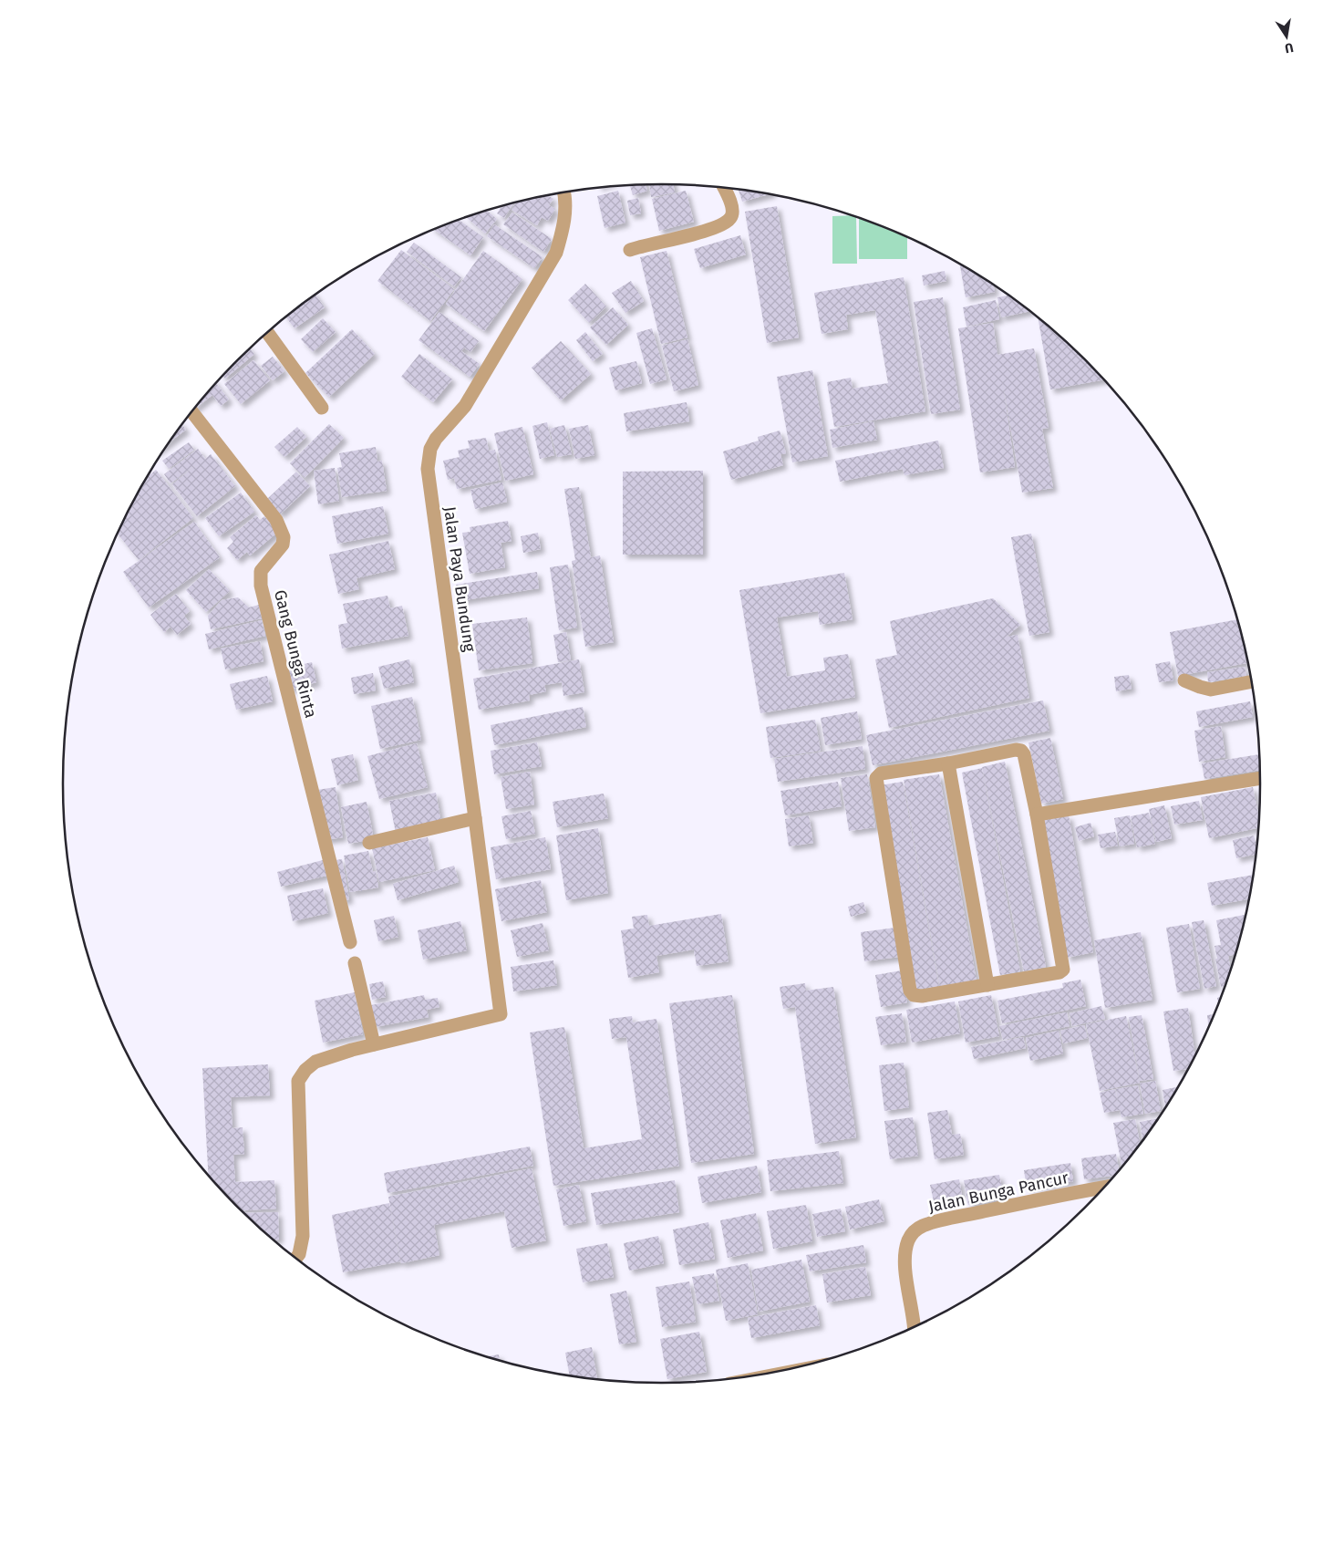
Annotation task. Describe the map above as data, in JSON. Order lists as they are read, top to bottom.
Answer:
{
  "streets": {
    "street": ["Jalan Paya Bundung", "Gang Bunga Rinta", "Jalan Bunga Pancur"]
  },
  "north": "bottom"
}
